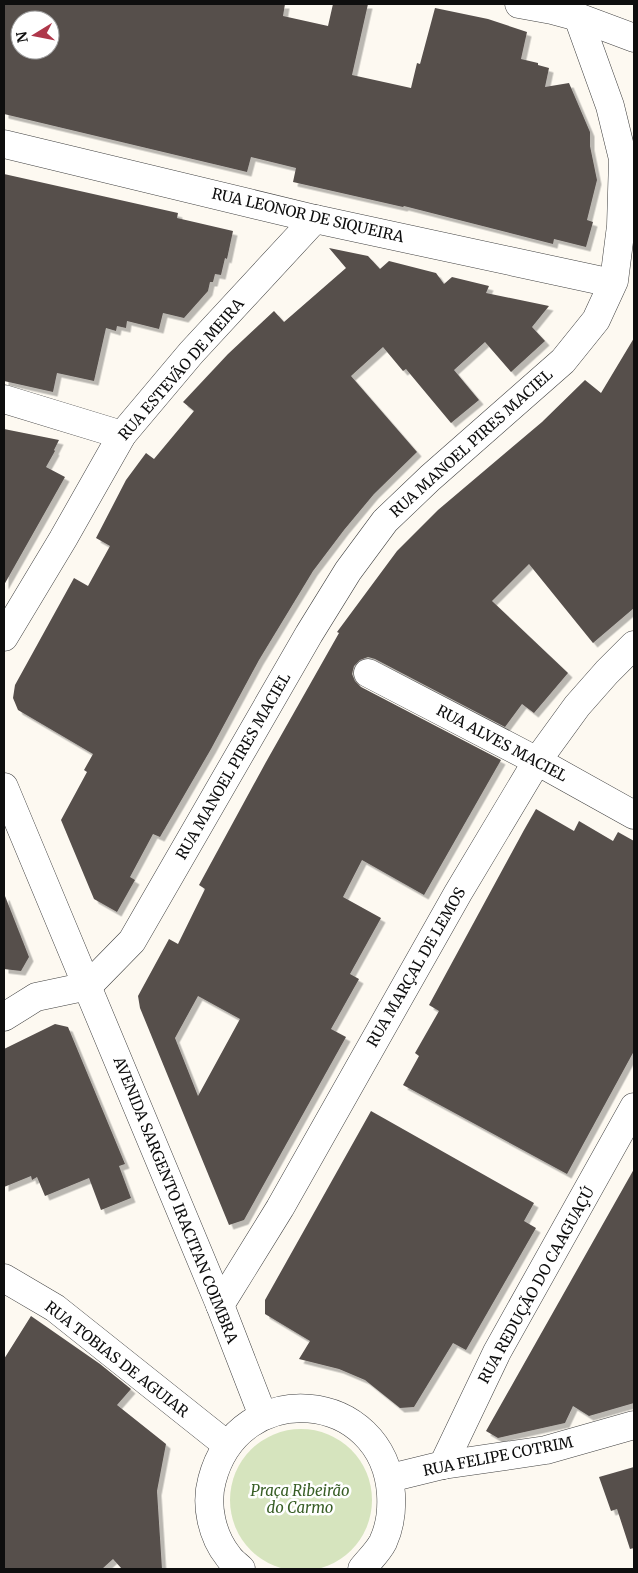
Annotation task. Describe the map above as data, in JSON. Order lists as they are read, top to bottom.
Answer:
{
  "streets": {
    "street": [
      "RUA LEONOR DE SIQUEIRA",
      "RUA ESTEVÃO DE MEIRA",
      "RUA MANOEL PIRES MACIEL",
      "RUA ALVES MACIEL",
      "RUA MARÇAL DE LEMOS",
      "AVENIDA SARGENTO IRACITAN COIMBRA",
      "RUA REDUÇÃO DO CAAGUAÇÚ",
      "RUA TOBIAS DE AGUIAR",
      "RUA FELIPE COTRIM"
    ]
  },
  "crossings": [
    ["RUA LEONOR DE SIQUEIRA", "RUA ESTEVÃO DE MEIRA"],
    ["RUA LEONOR DE SIQUEIRA", "RUA MANOEL PIRES MACIEL"],
    ["RUA MANOEL PIRES MACIEL", "AVENIDA SARGENTO IRACITAN COIMBRA"],
    ["RUA ALVES MACIEL", "RUA MARÇAL DE LEMOS"],
    ["RUA MARÇAL DE LEMOS", "AVENIDA SARGENTO IRACITAN COIMBRA"],
    ["RUA REDUÇÃO DO CAAGUAÇÚ", "RUA FELIPE COTRIM"]
  ],
  "parks": ["Praça Ribeirão do Carmo"],
  "north": "left"
}
